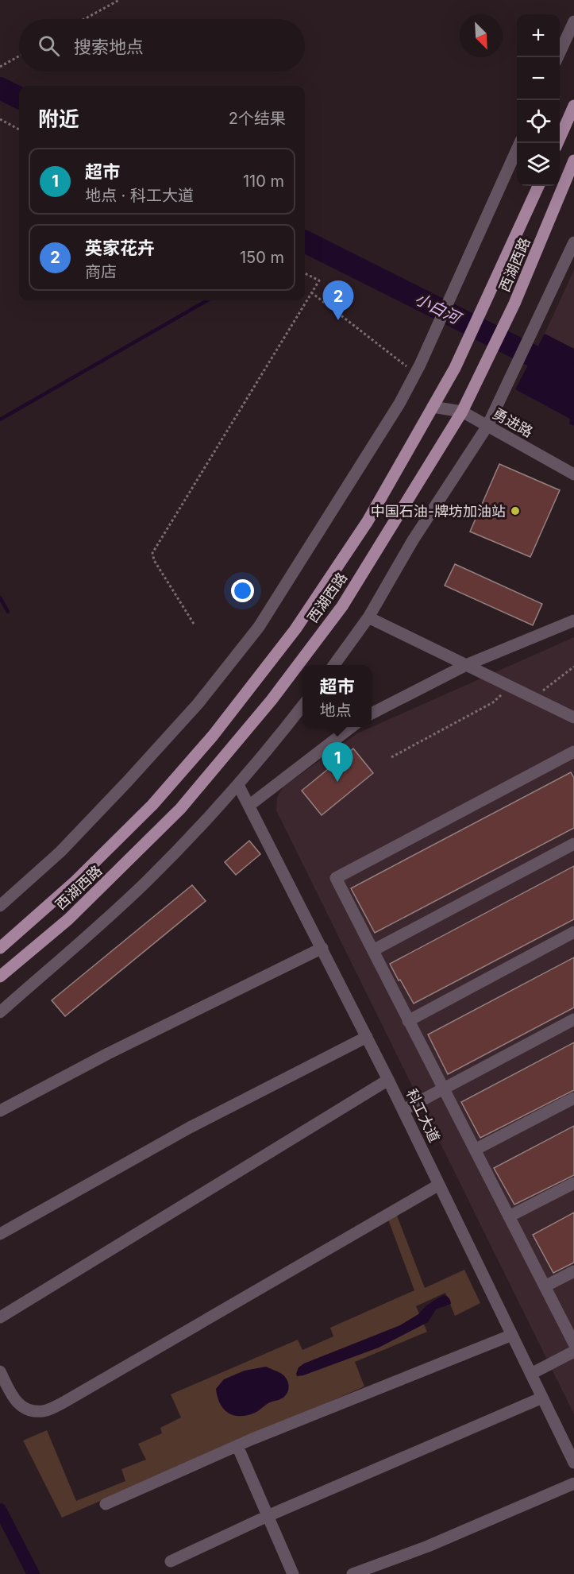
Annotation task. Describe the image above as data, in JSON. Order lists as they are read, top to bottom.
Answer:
{
  "streets": {
    "main road": ["西湖西路"],
    "street": ["勇进路", "科工大道"]
  },
  "crossings": [
    ["西湖西路", "勇进路"]
  ],
  "water": ["小白河"],
  "places": ["中国石油-牌坊加油站"],
  "north": "bottom right",
  "page": {
    "map_buttons": ["+", "−"],
    "search": "搜索地点",
    "heading": ["附近", "2个结果"],
    "list": [
      {
        "mark": "1",
        "name": "超市",
        "note": "地点 · 科工大道",
        "value": "110 m"
      },
      {
        "mark": "2",
        "name": "英家花卉",
        "note": "商店",
        "value": "150 m"
      }
    ],
    "pins": ["2", "1"],
    "popup": ["超市", "地点"]
  }
}
